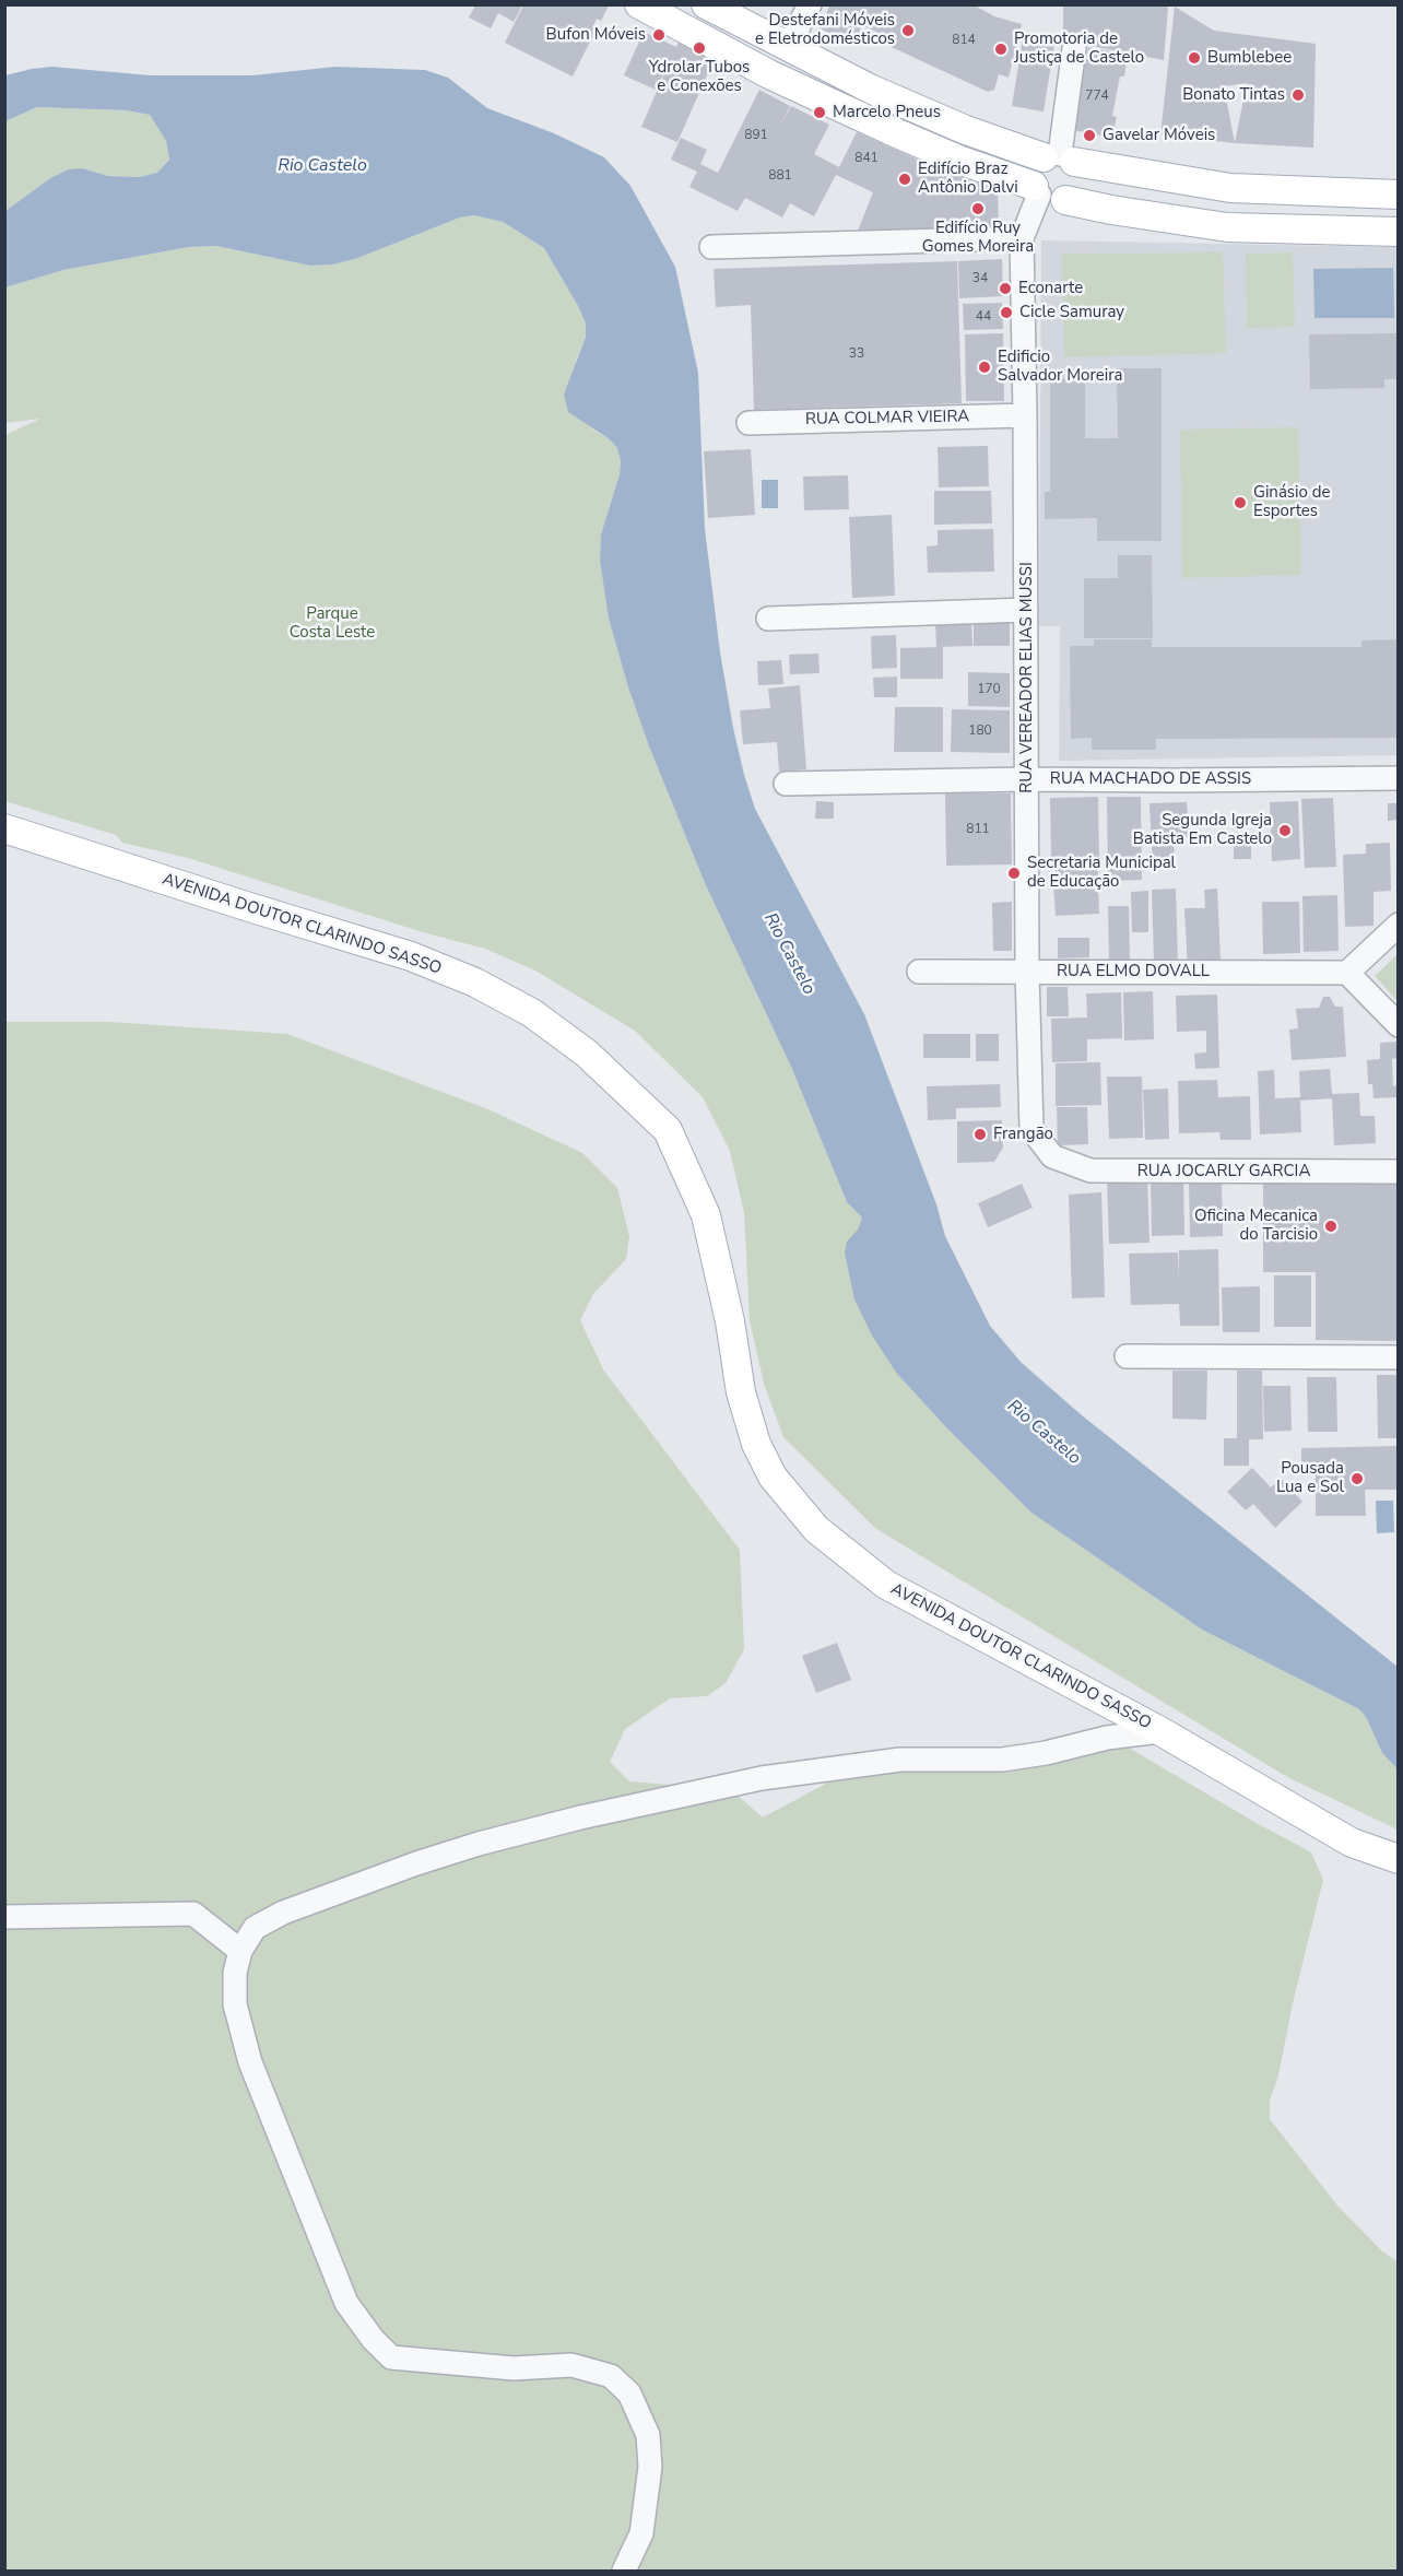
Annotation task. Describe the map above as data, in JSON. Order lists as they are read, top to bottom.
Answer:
{
  "streets": {
    "main road": ["AVENIDA DOUTOR CLARINDO SASSO"],
    "street": [
      "RUA COLMAR VIEIRA",
      "RUA VEREADOR ELIAS MUSSI",
      "RUA MACHADO DE ASSIS",
      "RUA ELMO DOVALL",
      "RUA JOCARLY GARCIA"
    ]
  },
  "crossings": [
    ["RUA COLMAR VIEIRA", "RUA VEREADOR ELIAS MUSSI"],
    ["RUA VEREADOR ELIAS MUSSI", "RUA MACHADO DE ASSIS"],
    ["RUA VEREADOR ELIAS MUSSI", "RUA ELMO DOVALL"],
    ["RUA VEREADOR ELIAS MUSSI", "RUA JOCARLY GARCIA"]
  ],
  "water": ["Rio Castelo"],
  "parks": ["Parque Costa Leste"],
  "places": [
    "Destefani Móveis e Eletrodomésticos",
    "Bufon Móveis",
    "Ydrolar Tubos e Conexões",
    "Promotoria de Justiça de Castelo",
    "Bumblebee",
    "Bonato Tintas",
    "Marcelo Pneus",
    "Gavelar Móveis",
    "Edifício Braz Antônio Dalvi",
    "Edifício Ruy Gomes Moreira",
    "Econarte",
    "Cicle Samuray",
    "Edificio Salvador Moreira",
    "Ginásio de Esportes",
    "Segunda Igreja Batista Em Castelo",
    "Secretaria Municipal de Educação",
    "Frangão",
    "Oficina Mecanica do Tarcisio",
    "Pousada Lua e Sol"
  ],
  "house_numbers": [
    "814",
    "774",
    "891",
    "841",
    "881",
    "34",
    "44",
    "33",
    "170",
    "180",
    "811"
  ]
}
